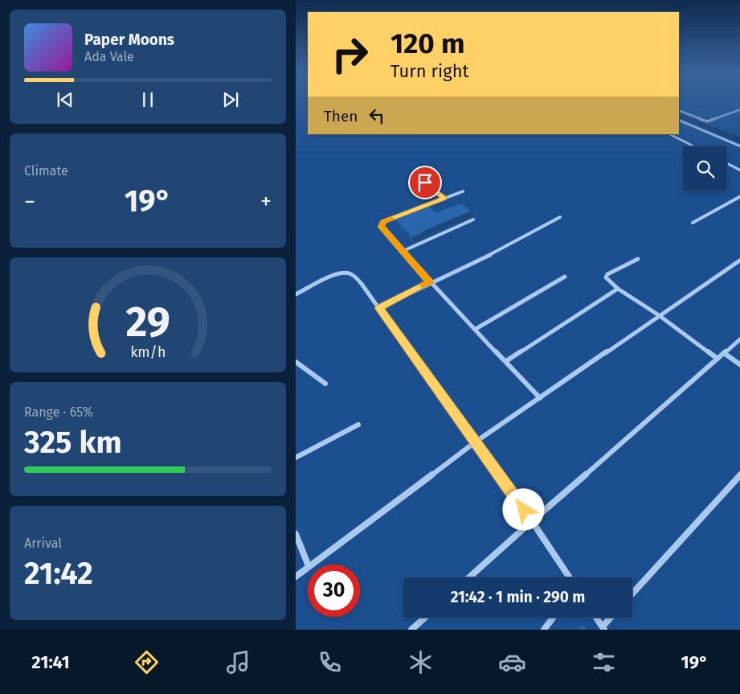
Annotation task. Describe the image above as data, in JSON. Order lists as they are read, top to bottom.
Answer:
{
  "page": {
    "turn": ["120 m", "Turn right"],
    "song": ["Paper Moons", "Ada Vale"],
    "then": "Then",
    "tile": [
      "Climate",
      ["Range · 65%", "325 km"],
      ["Arrival", "21:42"]
    ],
    "heat": ["−", "19°", "+"],
    "limit": "30",
    "trip": "21:42 · 1 min · 290 m",
    "tabs": ["21:41", "19°"],
    "gauge": ["29", "km/h"]
  }
}
